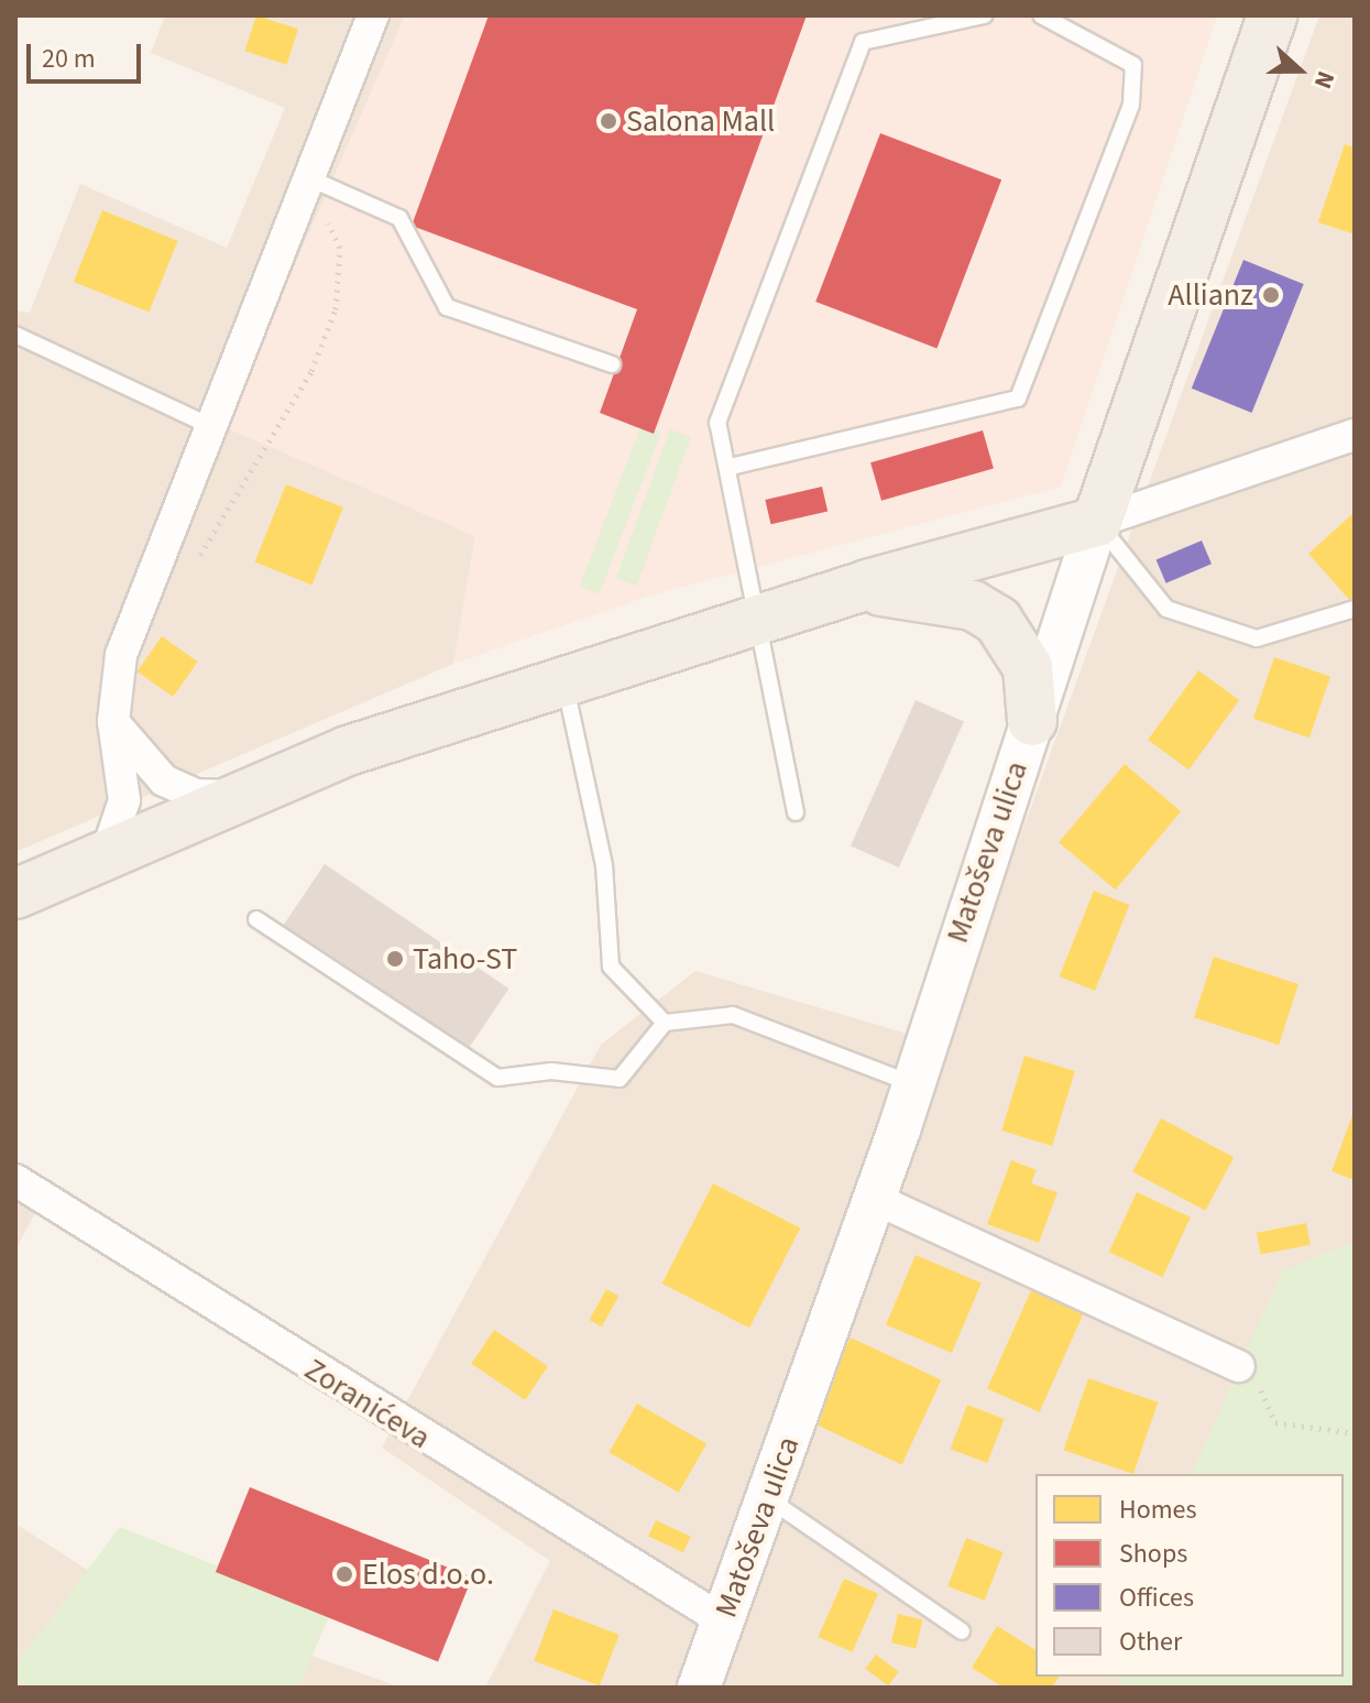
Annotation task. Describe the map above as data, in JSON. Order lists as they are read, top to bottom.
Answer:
{
  "streets": {
    "main road": ["Matoševa ulica"],
    "street": ["Zoranićeva"]
  },
  "crossings": [
    ["Matoševa ulica", "Zoranićeva"]
  ],
  "places": [
    "Salona Mall",
    "Allianz",
    "Taho-ST",
    "Elos d.o.o."
  ],
  "legend": [
    "Homes",
    "Shops",
    "Offices",
    "Other"
  ],
  "scale_bar": "20 m",
  "north": "right"
}
